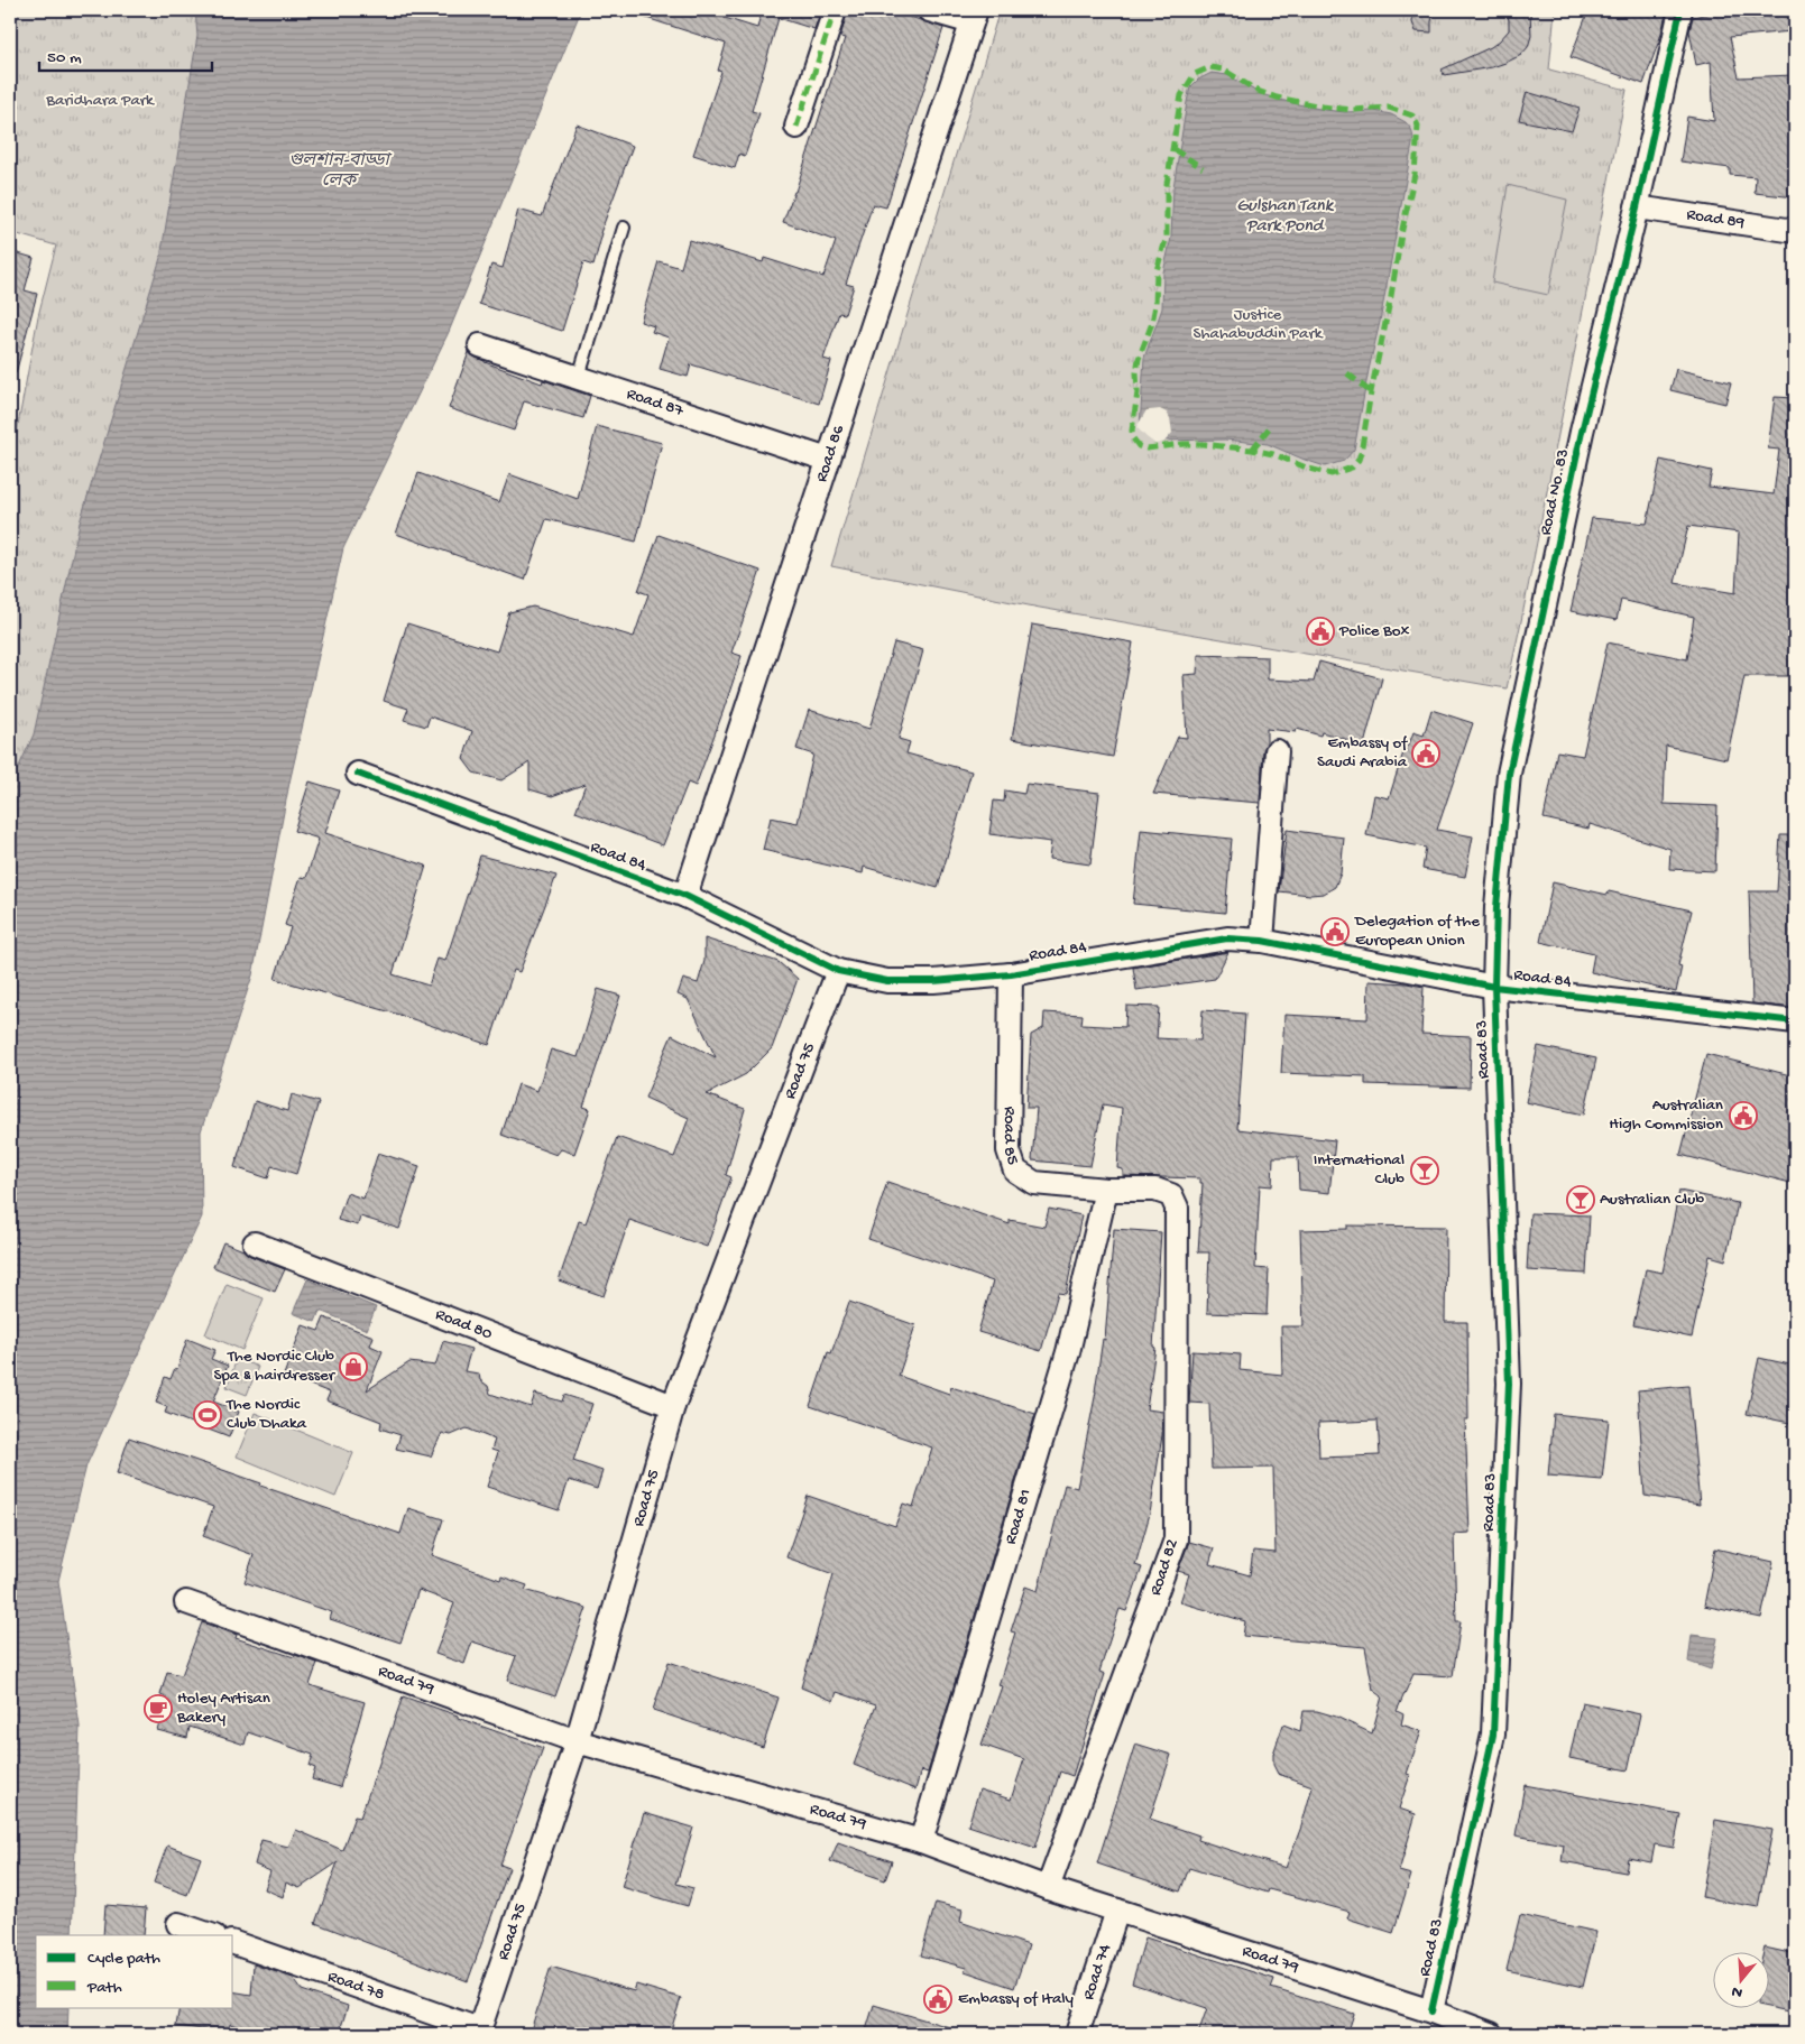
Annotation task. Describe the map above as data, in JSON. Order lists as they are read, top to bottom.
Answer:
{
  "streets": {
    "street": [
      "Road 89",
      "Road 87",
      "Road 86",
      "Road No. 83",
      "Road 84",
      "Road 83",
      "Road 75",
      "Road 85",
      "Road 80",
      "Road 81",
      "Road 82",
      "Road 79",
      "Road 74",
      "Road 78"
    ]
  },
  "crossings": [
    ["Road 89", "Road No. 83"],
    ["Road 87", "Road 86"],
    ["Road 86", "Road 84"],
    ["Road No. 83", "Road 84"],
    ["Road No. 83", "Road 83"],
    ["Road 84", "Road 83"],
    ["Road 84", "Road 75"],
    ["Road 84", "Road 85"],
    ["Road 83", "Road 79"],
    ["Road 75", "Road 80"],
    ["Road 75", "Road 79"],
    ["Road 75", "Road 78"],
    ["Road 85", "Road 81"],
    ["Road 85", "Road 82"],
    ["Road 81", "Road 79"],
    ["Road 82", "Road 79"],
    ["Road 79", "Road 74"]
  ],
  "water": ["গুলশান-বাড্ডা লেক", "Gulshan Tank Park Pond"],
  "parks": ["Baridhara Park", "Justice Shahabuddin Park"],
  "places": {
    "public building": [
      "Police Box",
      "Embassy of Saudi Arabia",
      "Delegation of the European Union",
      "Australian High Commission",
      "Embassy of Italy"
    ],
    "bar": ["International Club", "Australian Club"],
    "shop": ["The Nordic Club Spa & hairdresser"],
    "sports": ["The Nordic Club Dhaka"],
    "cafe": ["Holey Artisan Bakery"]
  },
  "legend": ["Cycle path", "Path"],
  "scale_bar": "50 m",
  "north": "bottom"
}
